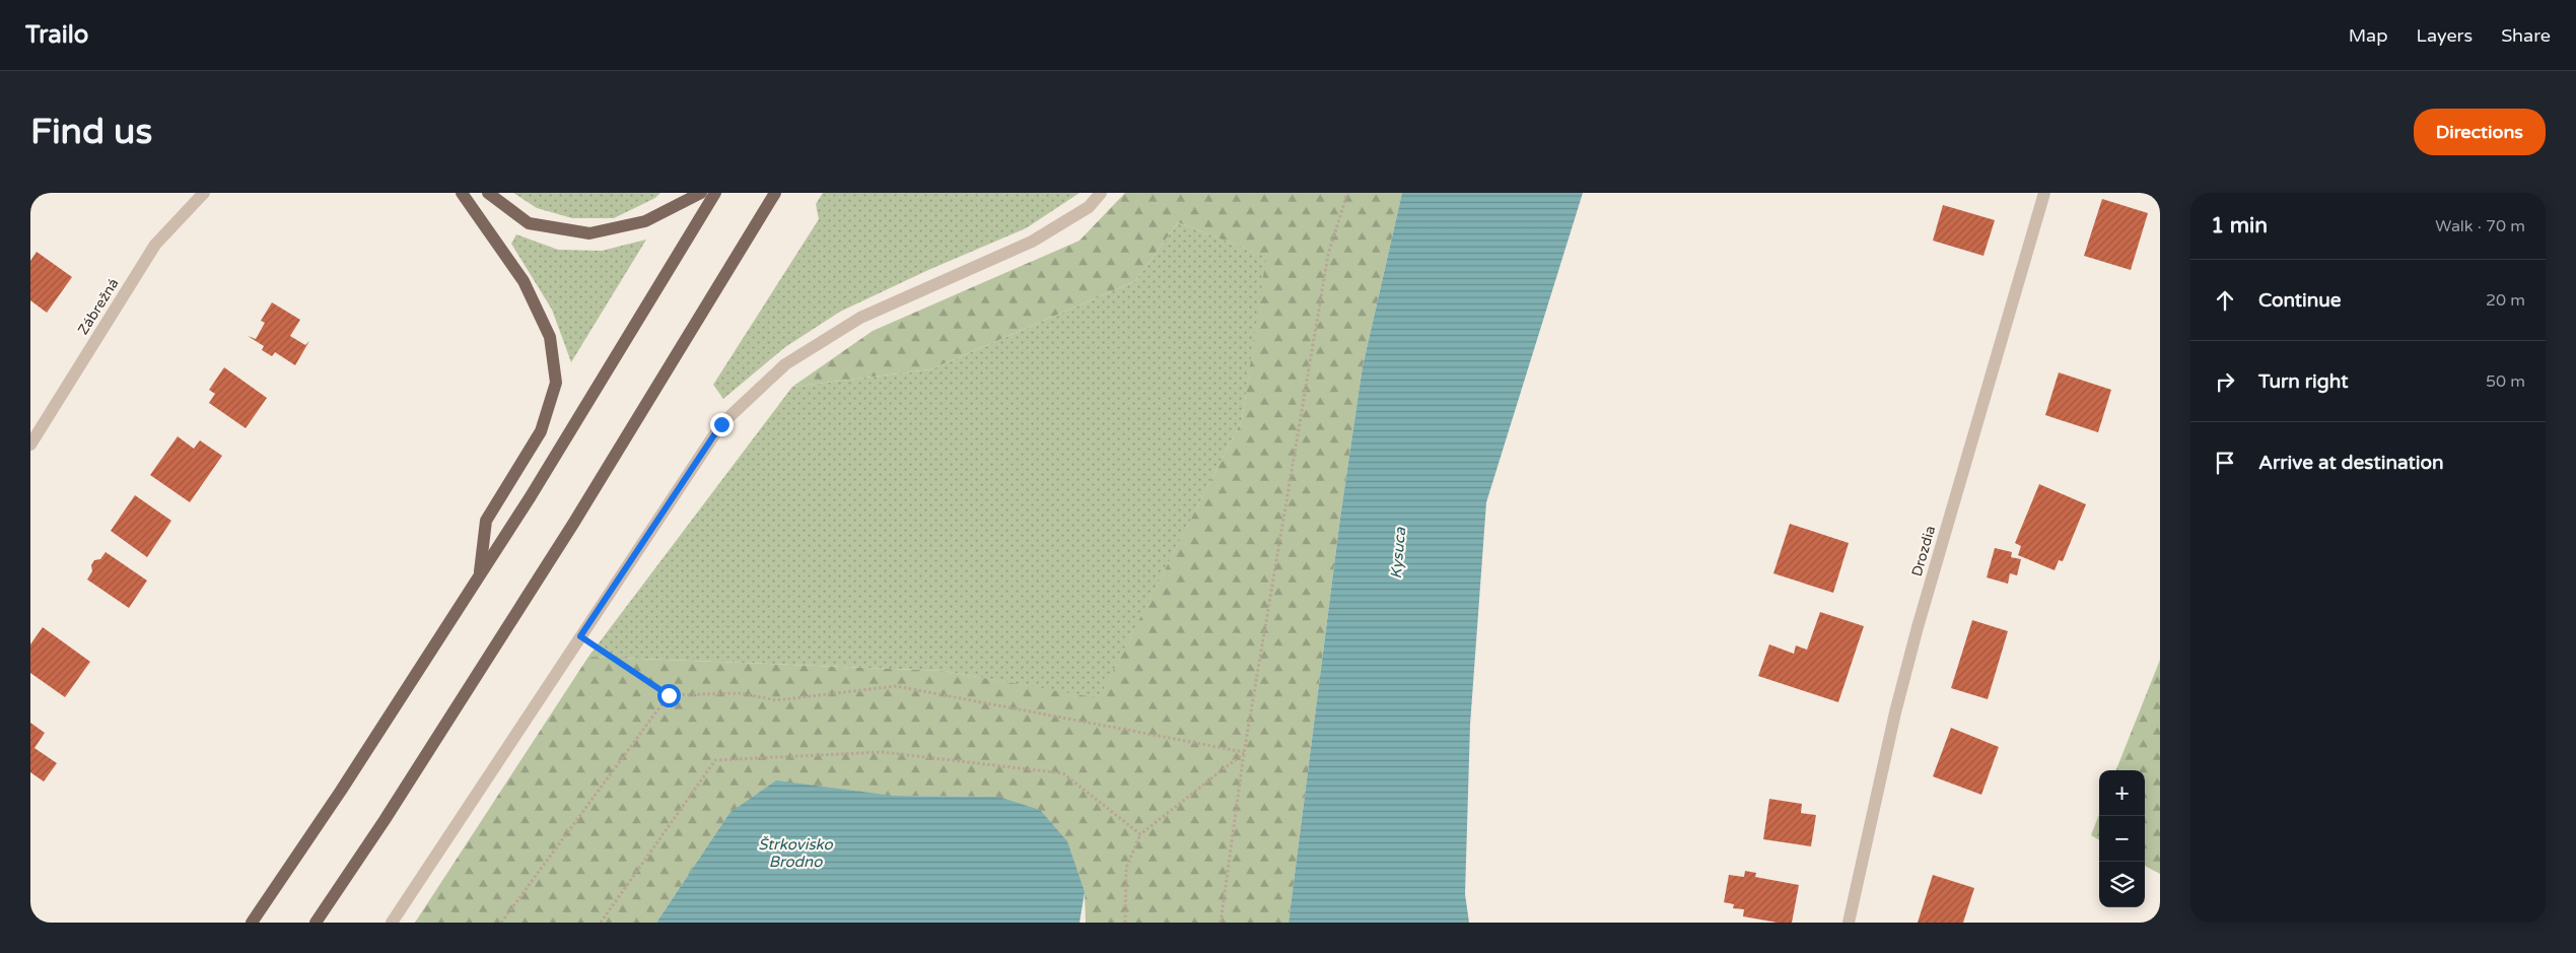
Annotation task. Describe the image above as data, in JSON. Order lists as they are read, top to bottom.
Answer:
{
  "streets": {
    "street": ["Zábrežná", "Drozdia"]
  },
  "water": ["Kysuca", "Štrkovisko Brodno"],
  "page": {
    "header": "Trailo",
    "nav": ["Map", "Layers", "Share"],
    "buttons": "Directions",
    "title": "Find us",
    "heading": ["1 min", "Walk · 70 m"],
    "list": [
      ["Continue", "20 m"],
      ["Turn right", "50 m"],
      "Arrive at destination"
    ],
    "map_buttons": ["+", "−"]
  }
}
